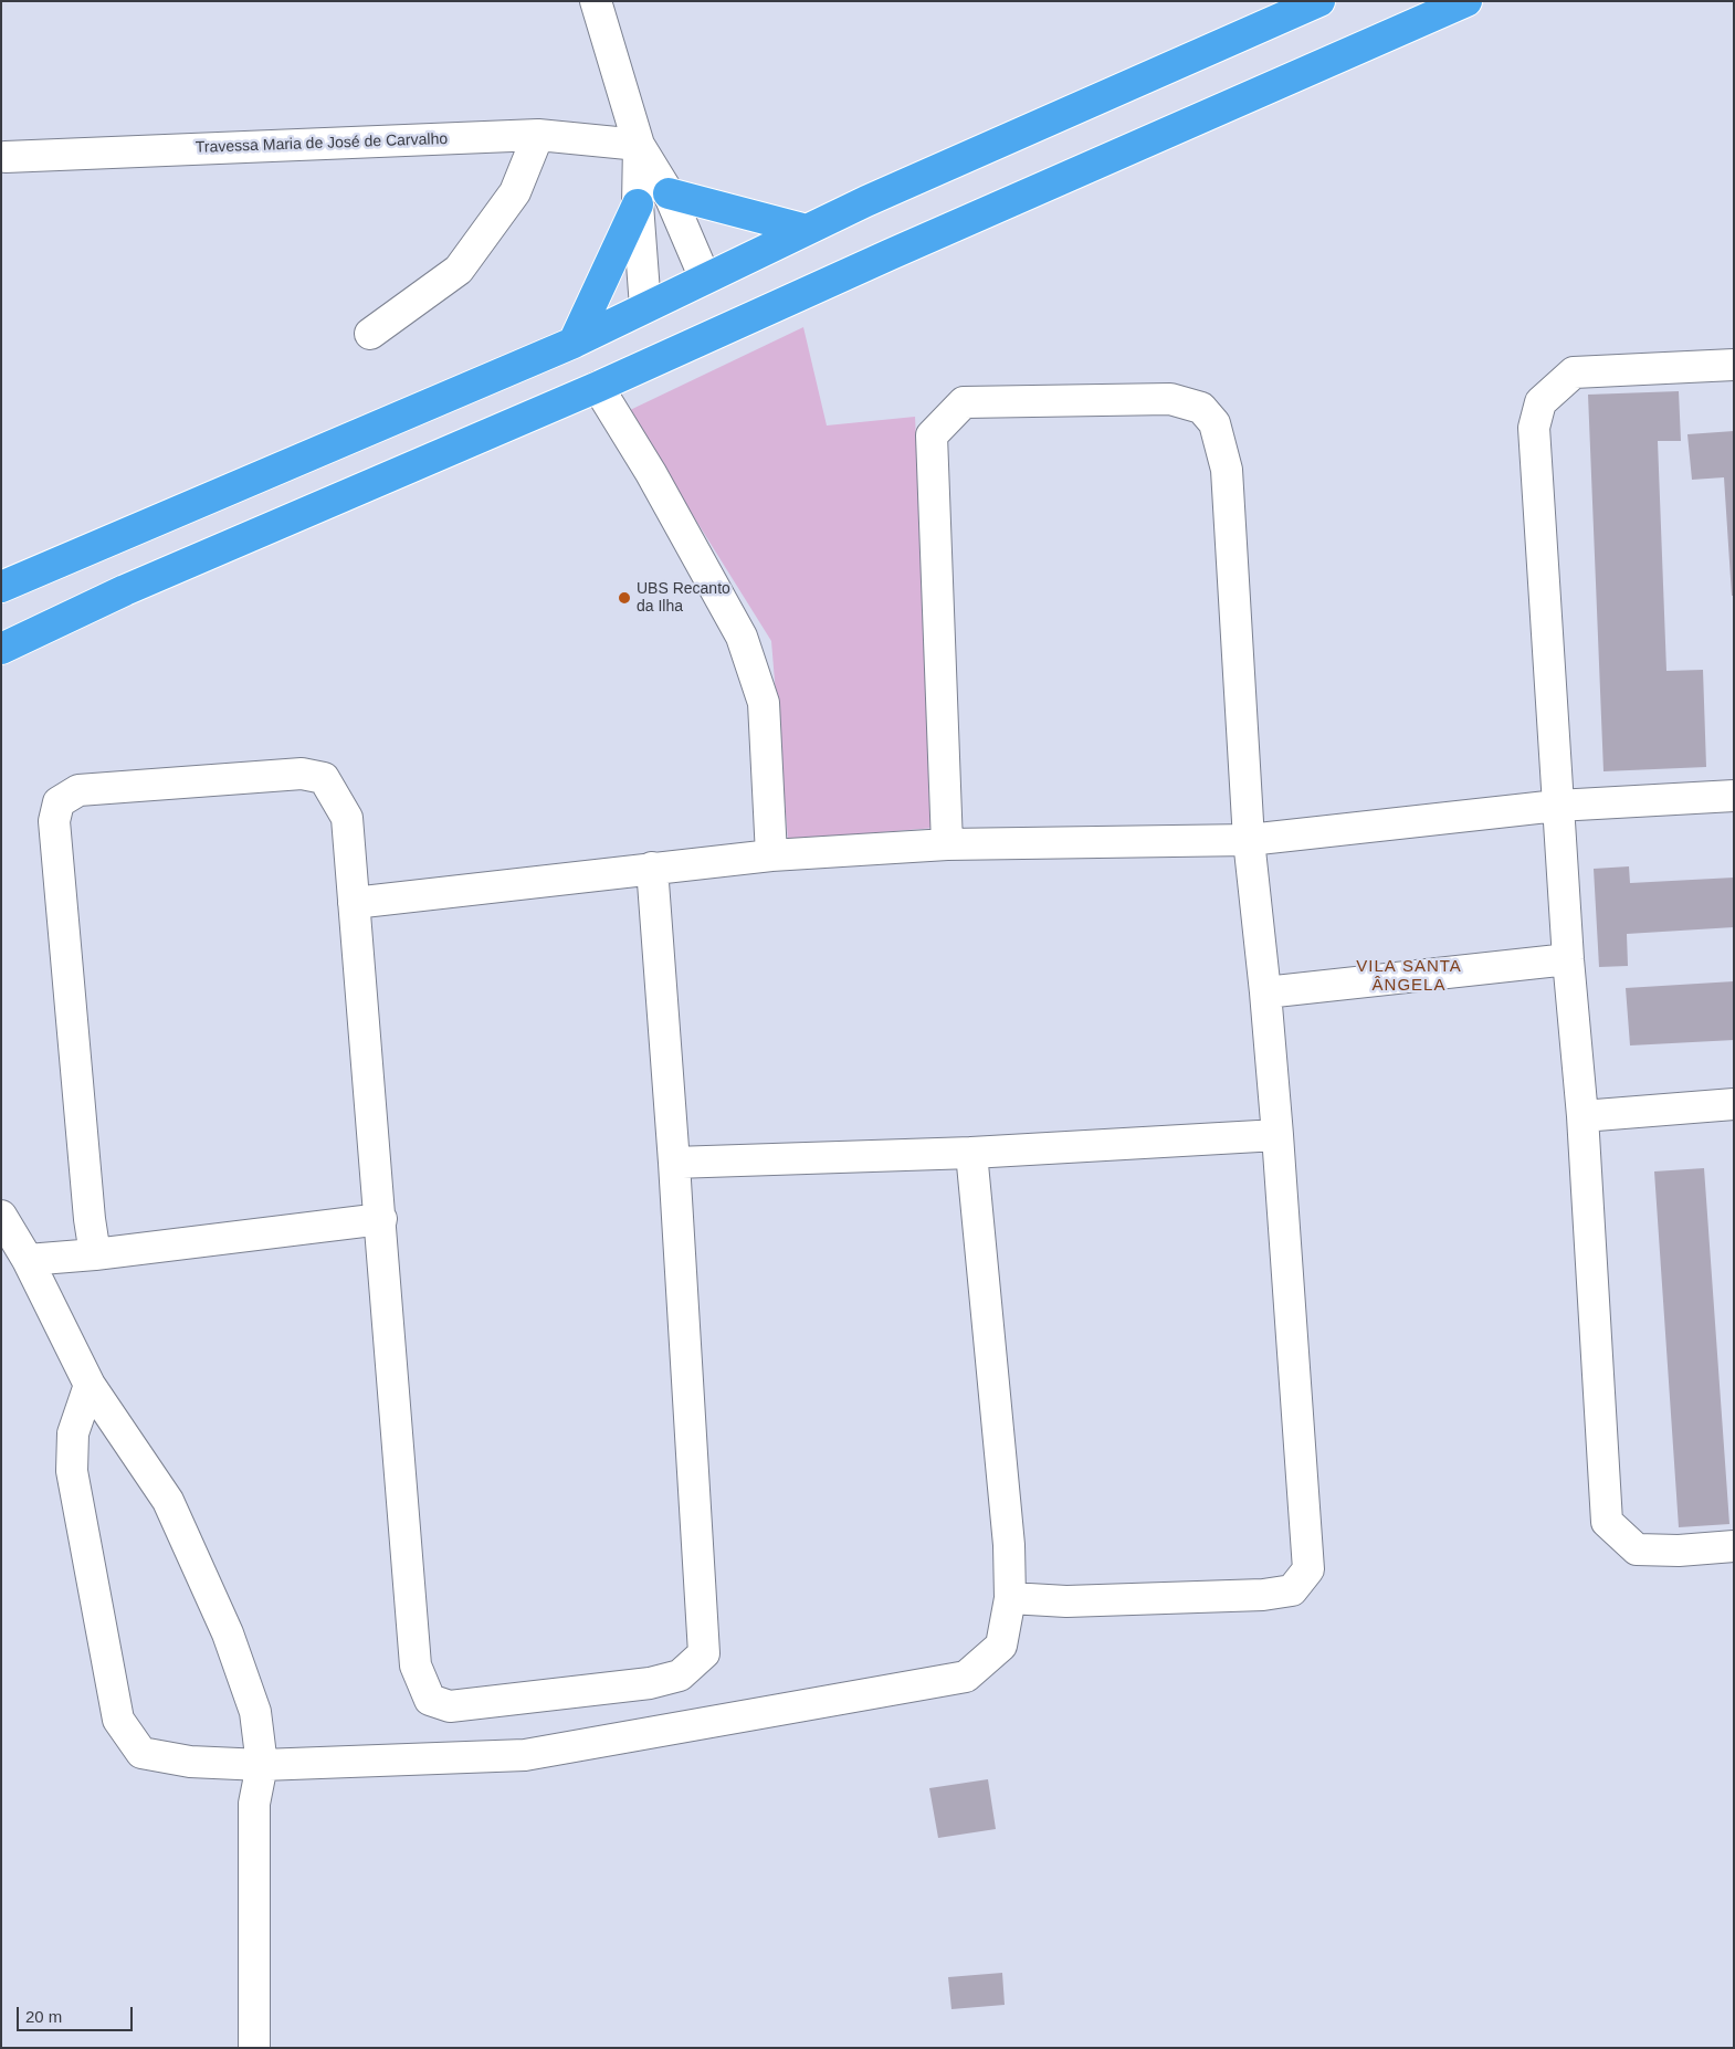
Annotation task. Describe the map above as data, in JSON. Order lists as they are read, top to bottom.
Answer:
{
  "streets": {
    "street": ["Travessa Maria de José de Carvalho"]
  },
  "districts": ["VILA SANTA ÂNGELA"],
  "places": ["UBS Recanto da Ilha"],
  "scale_bar": "20 m"
}
